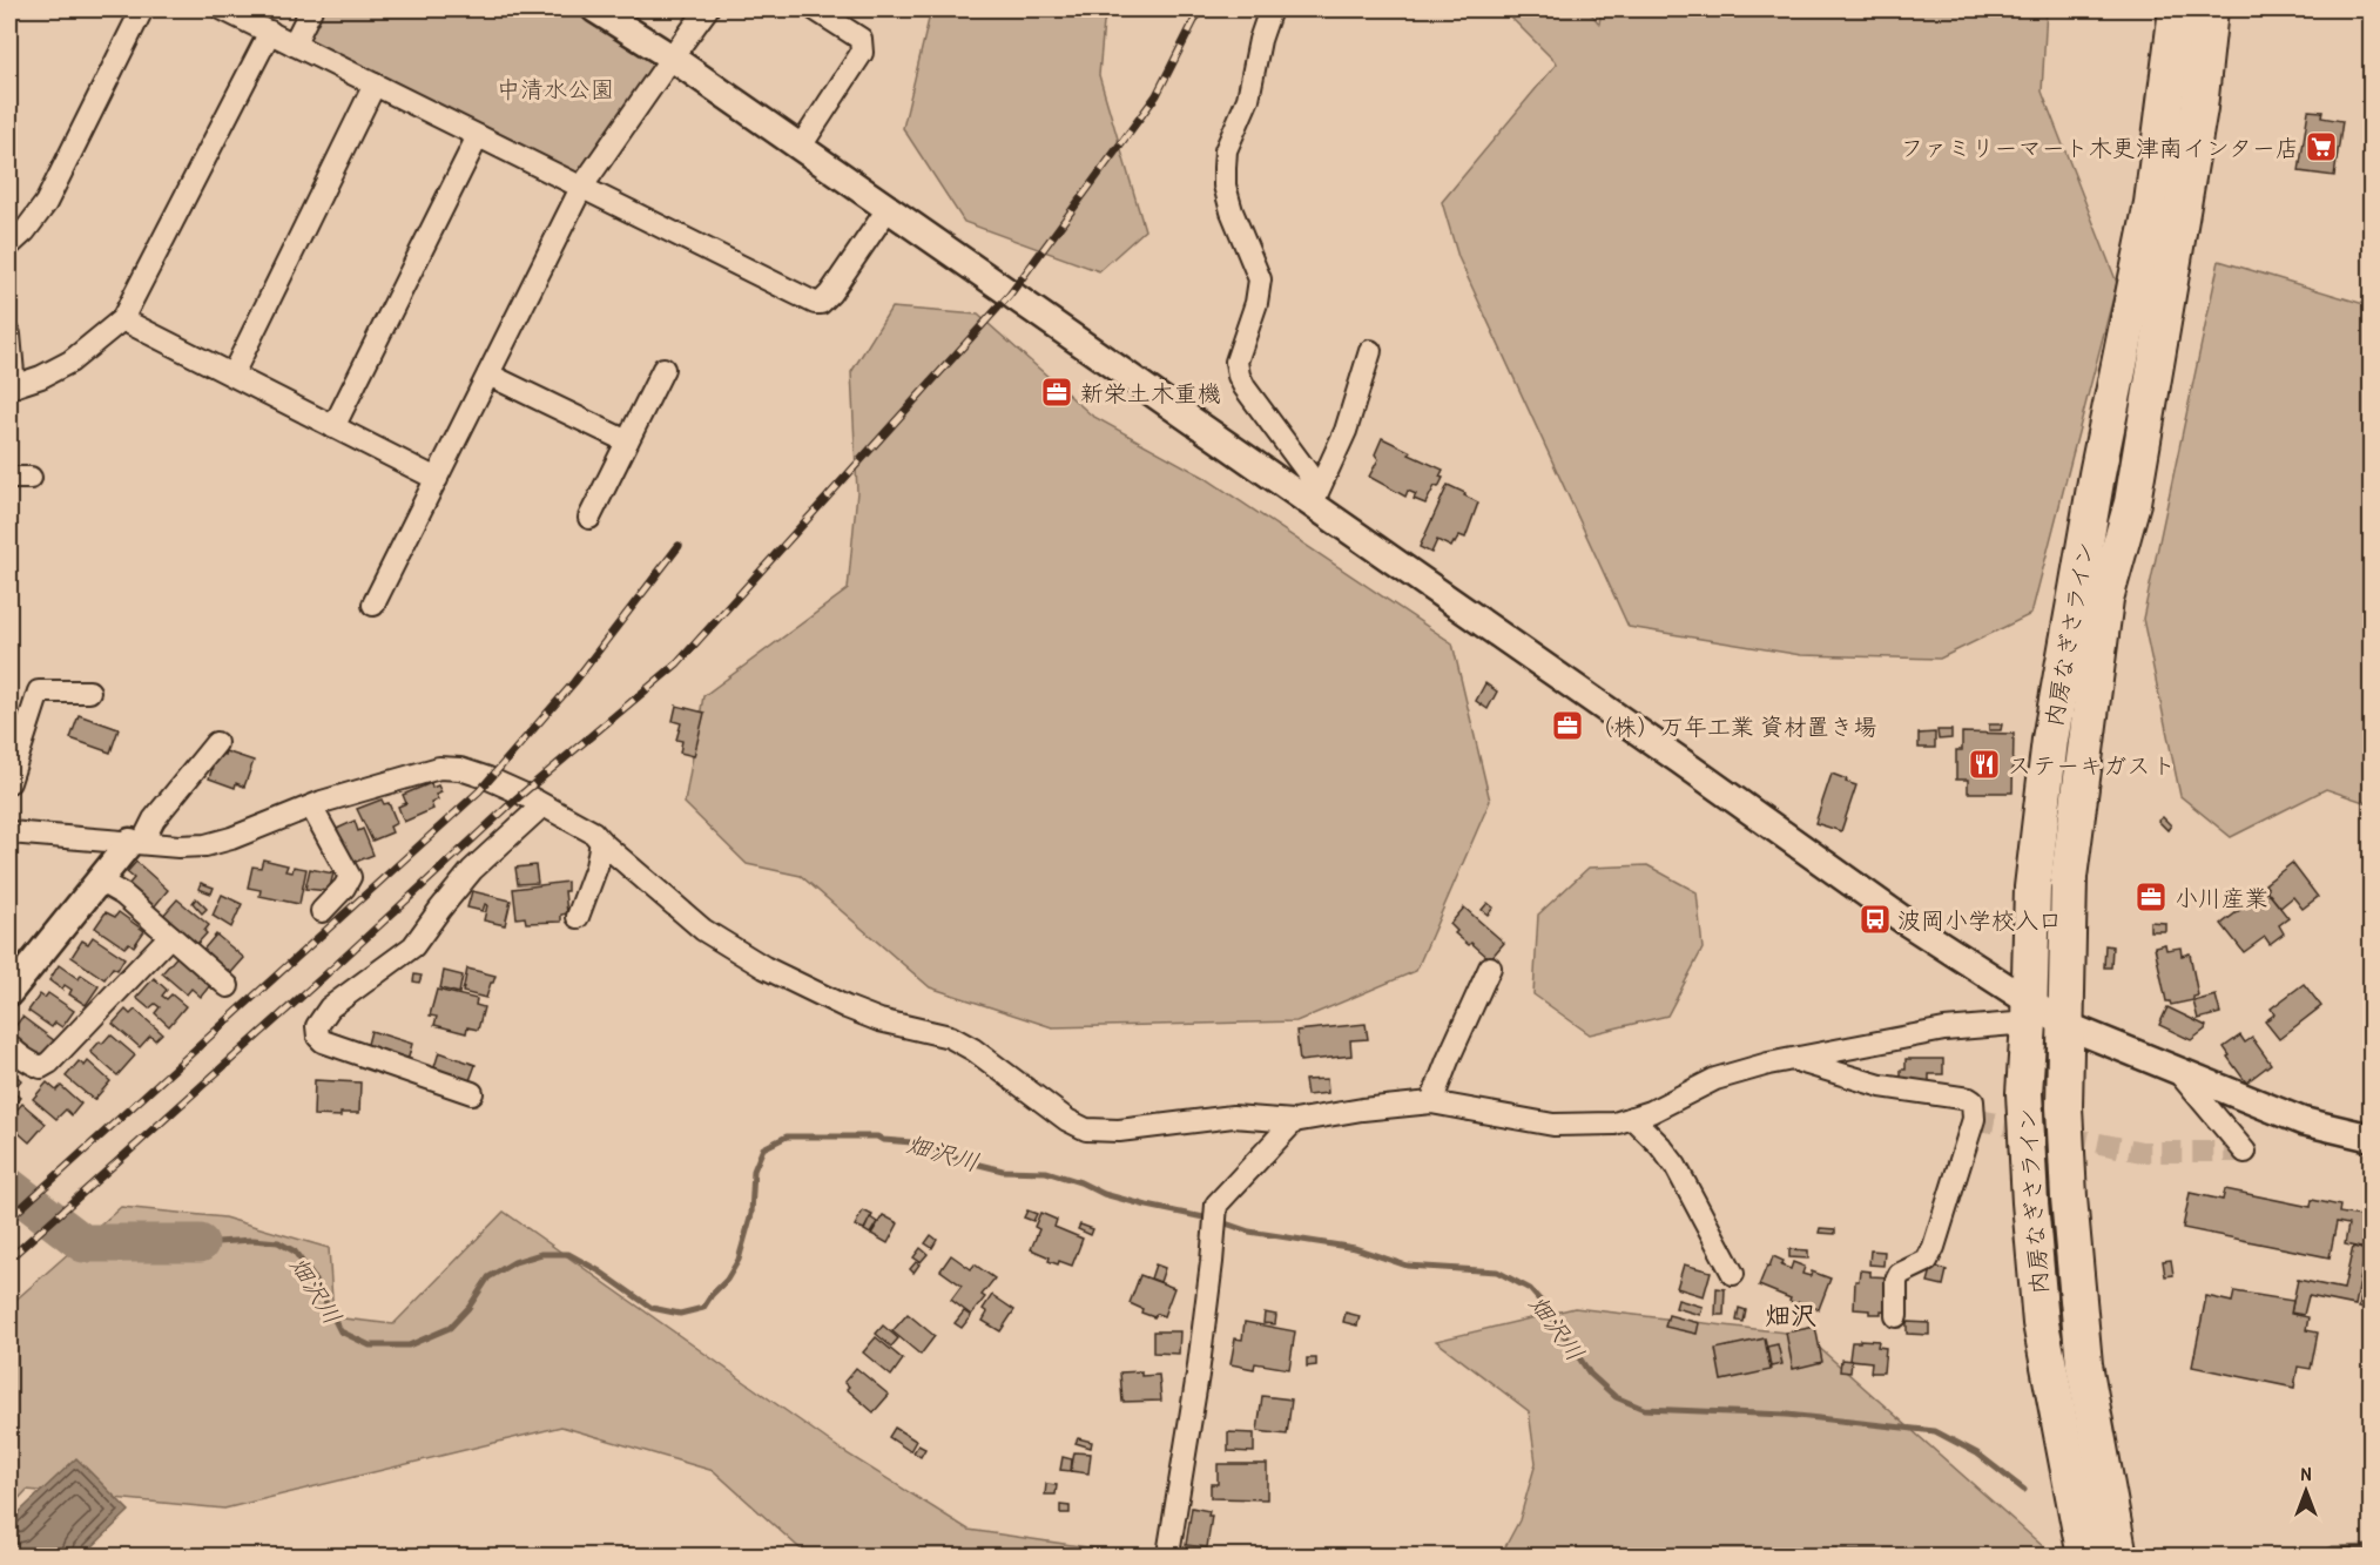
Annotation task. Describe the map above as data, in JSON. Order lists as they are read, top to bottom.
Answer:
{
  "streets": {
    "highway": ["内房なぎさライン"]
  },
  "districts": ["畑沢"],
  "water": ["畑沢川"],
  "parks": ["中清水公園"],
  "places": {
    "supermarket": ["ファミリーマート木更津南インター店"],
    "office": ["新栄土木重機", "（株）万年工業 資材置き場", "小川産業"],
    "restaurant": ["ステーキガスト"],
    "bus stop": ["波岡小学校入口"]
  },
  "north": "top"
}
